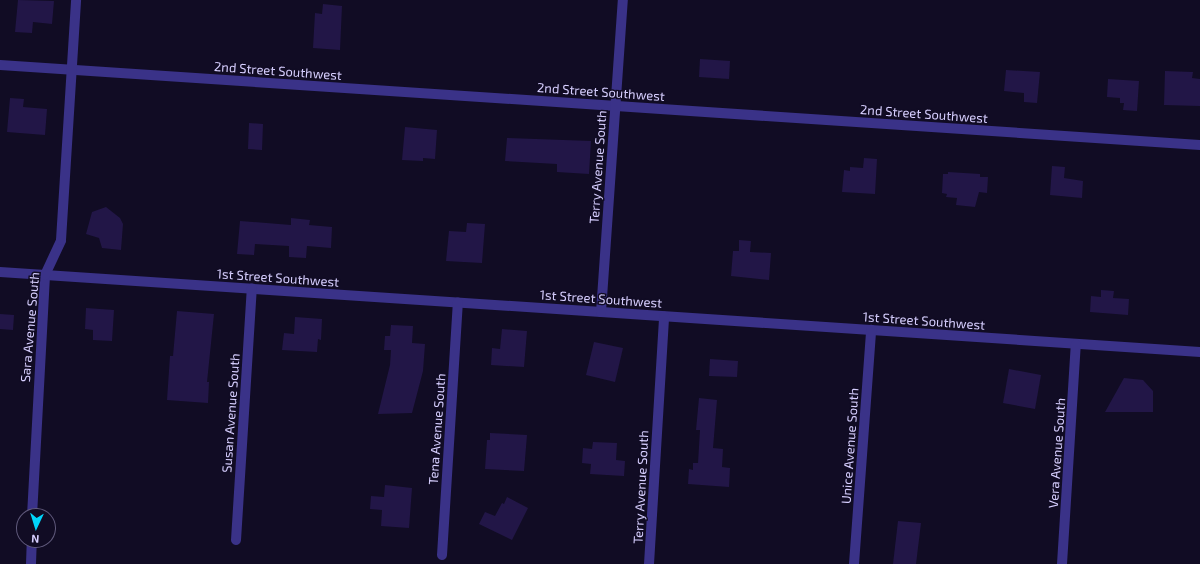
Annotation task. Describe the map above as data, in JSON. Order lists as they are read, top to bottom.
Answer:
{
  "streets": {
    "street": [
      "2nd Street Southwest",
      "Terry Avenue South",
      "1st Street Southwest",
      "Sara Avenue South",
      "Susan Avenue South",
      "Tena Avenue South",
      "Unice Avenue South",
      "Vera Avenue South"
    ]
  },
  "crossings": [
    ["2nd Street Southwest", "Terry Avenue South"],
    ["2nd Street Southwest", "Sara Avenue South"],
    ["Terry Avenue South", "1st Street Southwest"],
    ["1st Street Southwest", "Sara Avenue South"],
    ["1st Street Southwest", "Susan Avenue South"],
    ["1st Street Southwest", "Tena Avenue South"],
    ["1st Street Southwest", "Unice Avenue South"],
    ["1st Street Southwest", "Vera Avenue South"]
  ],
  "north": "bottom"
}
